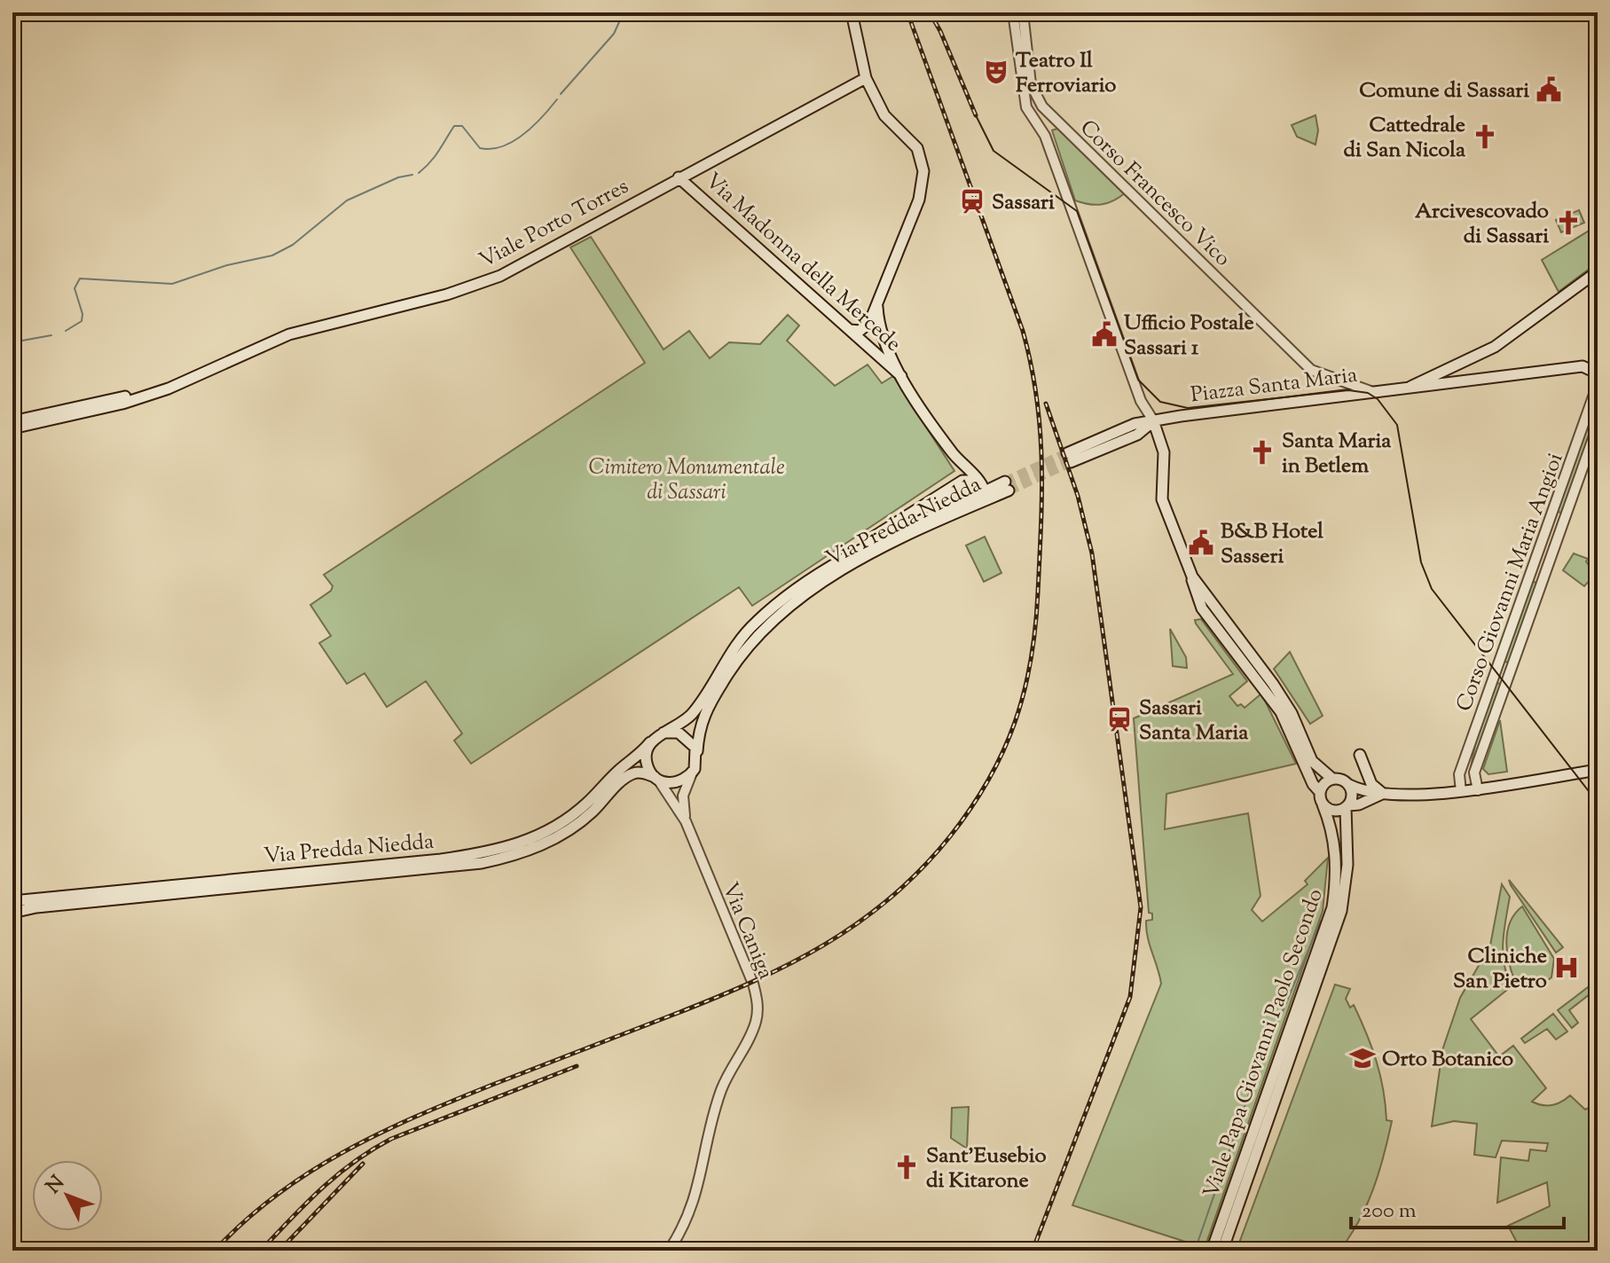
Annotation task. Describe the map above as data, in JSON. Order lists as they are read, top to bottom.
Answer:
{
  "streets": {
    "main road": [
      "Viale Porto Torres",
      "Via Madonna della Mercede",
      "Piazza Santa Maria",
      "Via Predda Niedda",
      "Viale Papa Giovanni Paolo Secondo"
    ],
    "street": ["Corso Francesco Vico", "Corso Giovanni Maria Angioi", "Via Caniga"]
  },
  "crossings": [
    ["Corso Francesco Vico", "Piazza Santa Maria"],
    ["Viale Porto Torres", "Via Madonna della Mercede"],
    ["Via Predda Niedda", "Via Caniga"]
  ],
  "parks": ["Cimitero Monumentale di Sassari"],
  "places": {
    "theatre": ["Teatro Il Ferroviario"],
    "public building": ["Comune di Sassari", "Ufficio Postale Sassari 1", "B&B Hotel Sasseri"],
    "church": [
      "Cattedrale di San Nicola",
      "Arcivescovado di Sassari",
      "Santa Maria in Betlem",
      "Sant'Eusebio di Kitarone"
    ],
    "station": ["Sassari", "Sassari Santa Maria"],
    "hospital": ["Cliniche San Pietro"],
    "school or university": ["Orto Botanico"]
  },
  "scale_bar": "200 m",
  "north": "top left"
}
